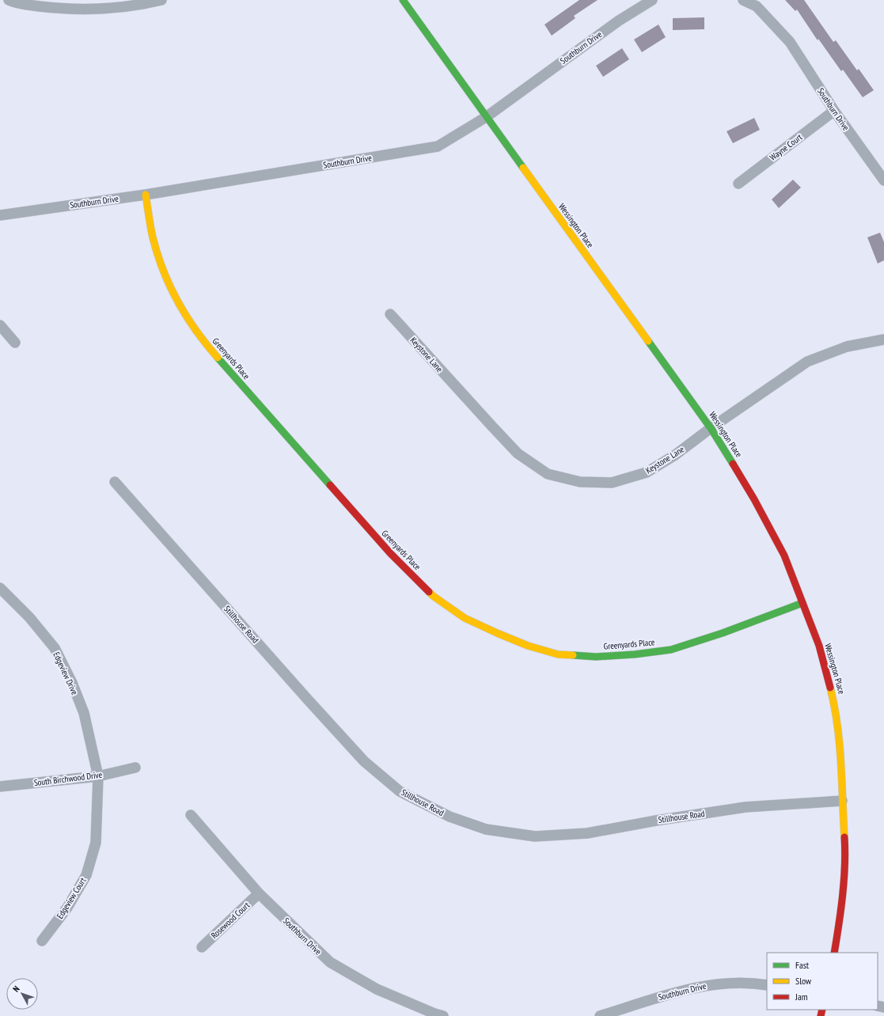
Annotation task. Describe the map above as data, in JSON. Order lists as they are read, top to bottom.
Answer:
{
  "streets": {
    "street": [
      "Southburn Drive",
      "Wayne Court",
      "Wessington Place",
      "Keystone Lane",
      "Greenyards Place",
      "Stillhouse Road",
      "Edgeview Drive",
      "South Birchwood Drive",
      "Edgeview Court",
      "Rosewood Court"
    ]
  },
  "crossings": [
    ["Southburn Drive", "Wayne Court"],
    ["Southburn Drive", "Wessington Place"],
    ["Southburn Drive", "Greenyards Place"],
    ["Southburn Drive", "Rosewood Court"],
    ["Wessington Place", "Keystone Lane"],
    ["Wessington Place", "Greenyards Place"],
    ["Wessington Place", "Stillhouse Road"],
    ["Edgeview Drive", "South Birchwood Drive"],
    ["Edgeview Drive", "Edgeview Court"],
    ["South Birchwood Drive", "Edgeview Court"]
  ],
  "legend": ["Fast", "Slow", "Jam"],
  "north": "top left"
}
